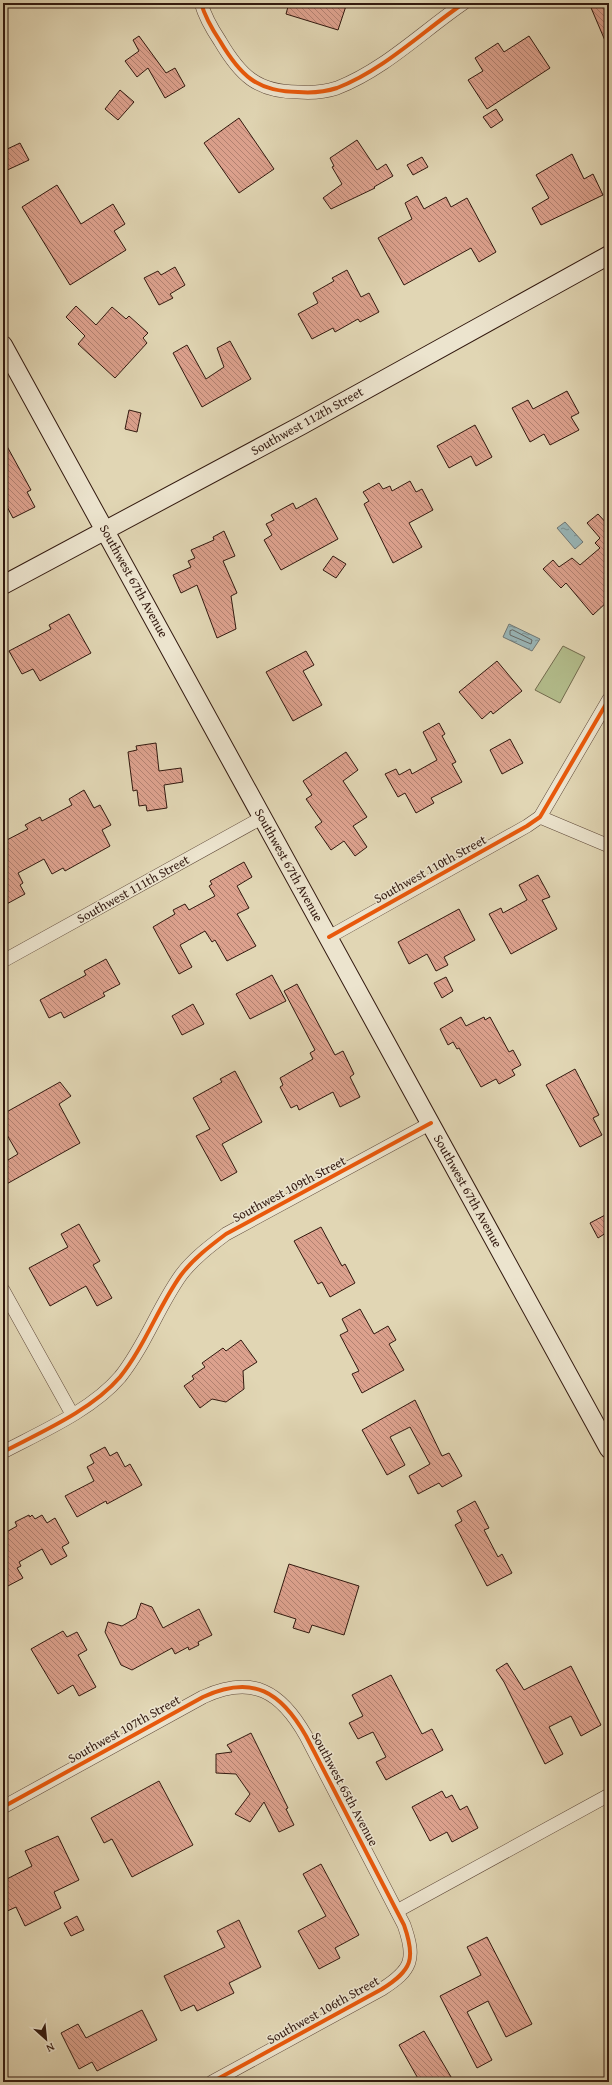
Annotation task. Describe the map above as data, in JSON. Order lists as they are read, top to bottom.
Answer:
{
  "streets": {
    "main road": ["Southwest 112th Street", "Southwest 67th Avenue"],
    "street": [
      "Southwest 110th Street",
      "Southwest 111th Street",
      "Southwest 109th Street",
      "Southwest 107th Street",
      "Southwest 65th Avenue",
      "Southwest 106th Street"
    ]
  },
  "crossings": [
    ["Southwest 112th Street", "Southwest 67th Avenue"],
    ["Southwest 67th Avenue", "Southwest 110th Street"],
    ["Southwest 67th Avenue", "Southwest 111th Street"],
    ["Southwest 67th Avenue", "Southwest 109th Street"],
    ["Southwest 107th Street", "Southwest 65th Avenue"],
    ["Southwest 65th Avenue", "Southwest 106th Street"]
  ],
  "north": "bottom right"
}
